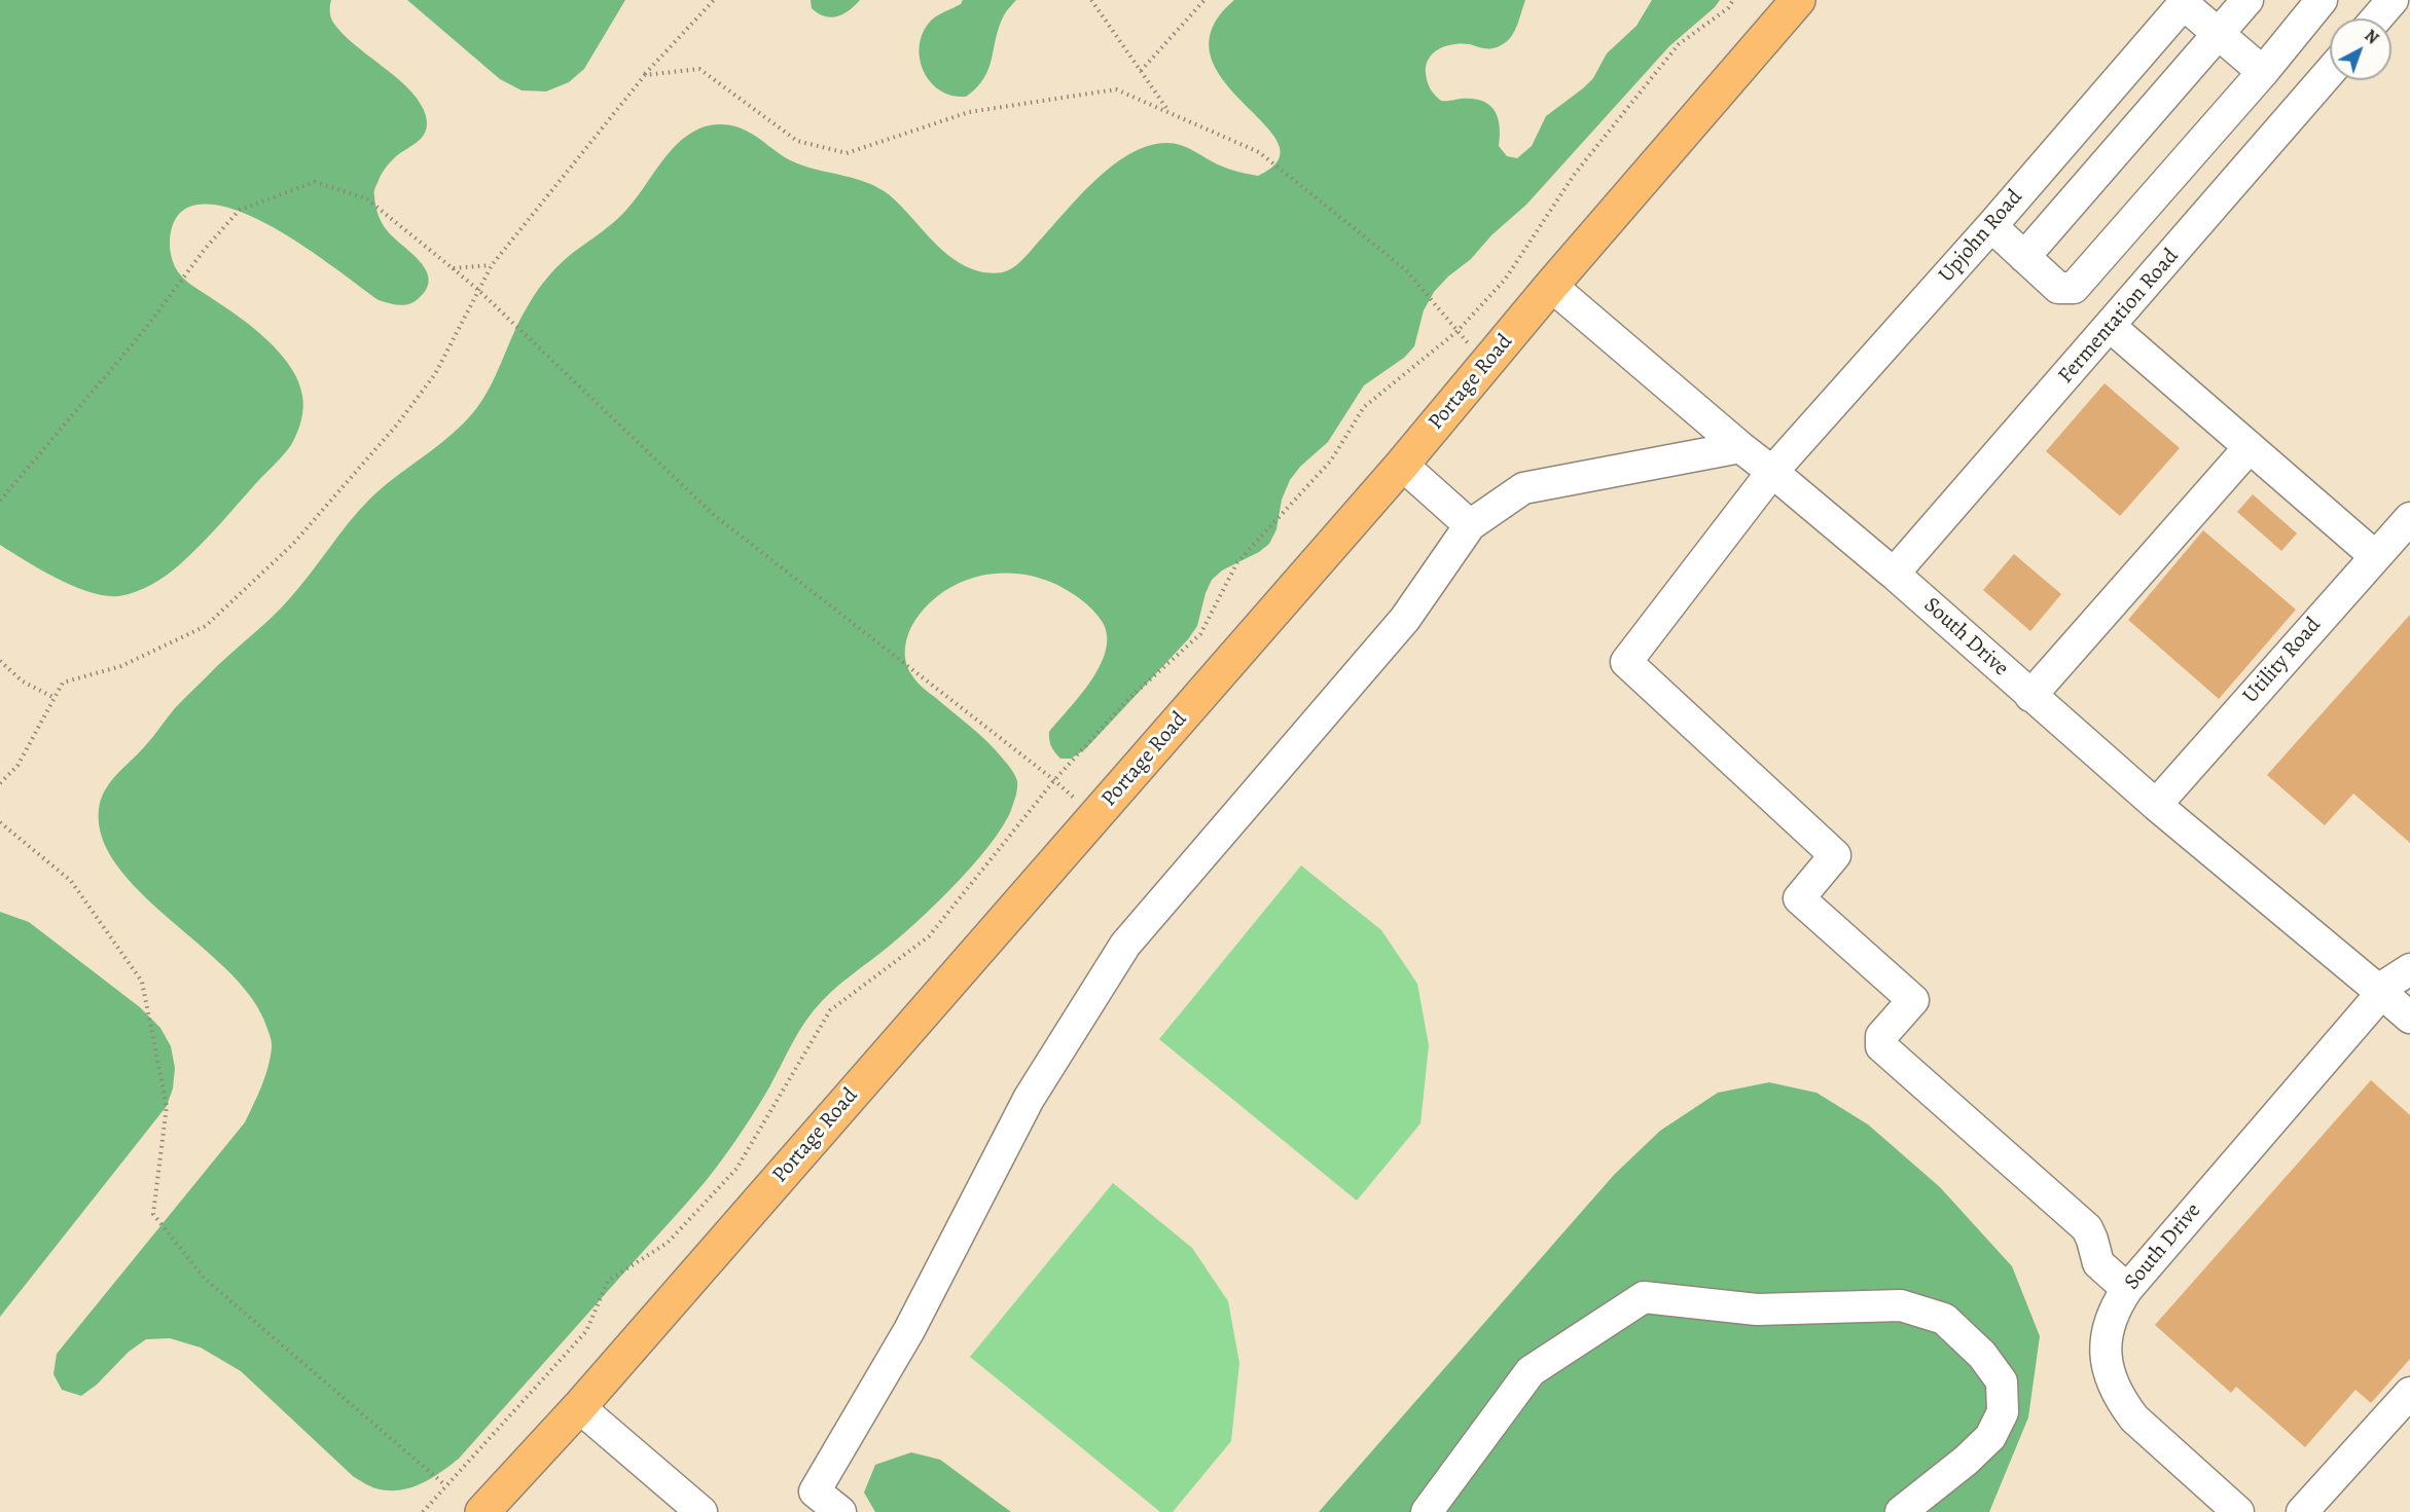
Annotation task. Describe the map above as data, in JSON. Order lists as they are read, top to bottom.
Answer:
{
  "streets": {
    "main road": ["Portage Road"],
    "street": [
      "Upjohn Road",
      "Fermentation Road",
      "South Drive",
      "Utility Road"
    ]
  },
  "crossings": [
    ["Upjohn Road", "South Drive"],
    ["Fermentation Road", "South Drive"],
    ["Portage Road", "South Drive"],
    ["South Drive", "Utility Road"]
  ],
  "north": "top right"
}
